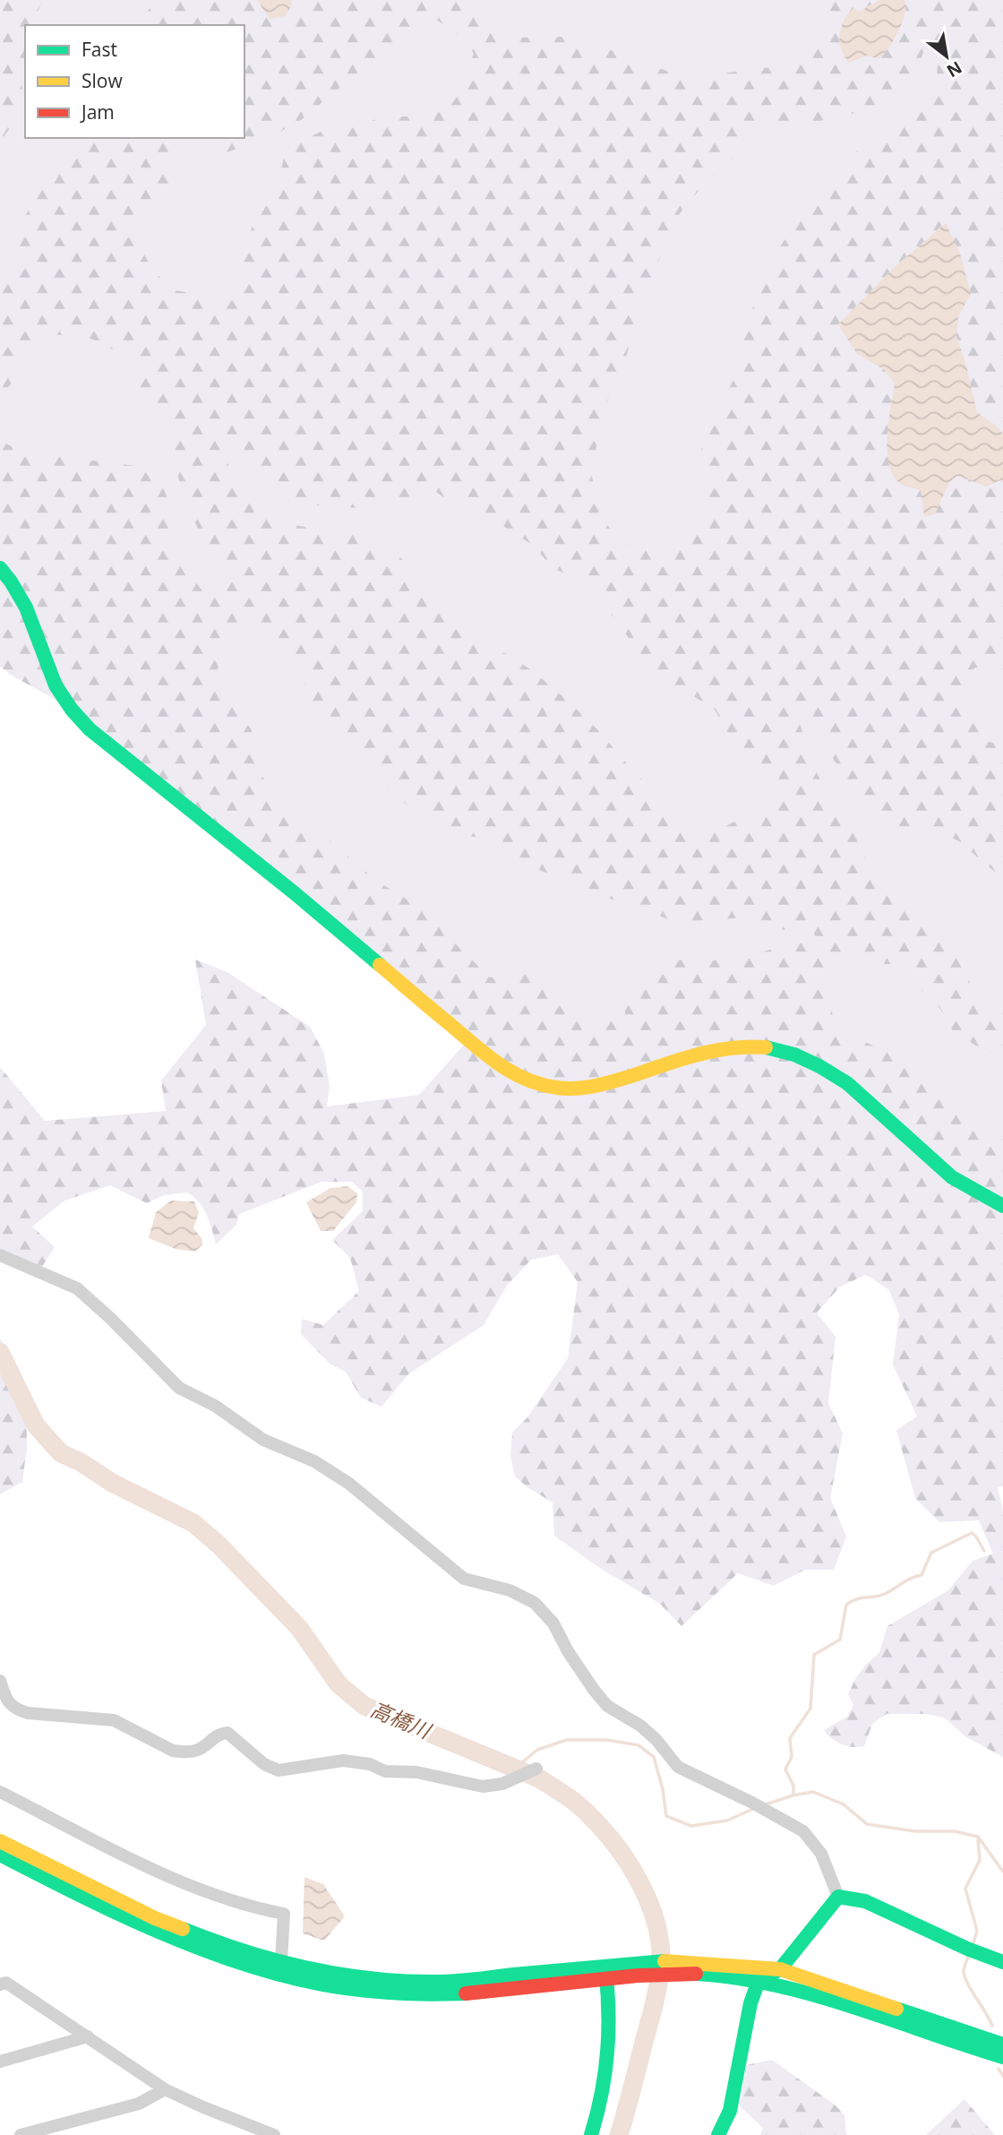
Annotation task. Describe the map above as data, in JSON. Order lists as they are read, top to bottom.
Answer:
{
  "water": ["高橋川"],
  "legend": ["Fast", "Slow", "Jam"],
  "north": "bottom right"
}
